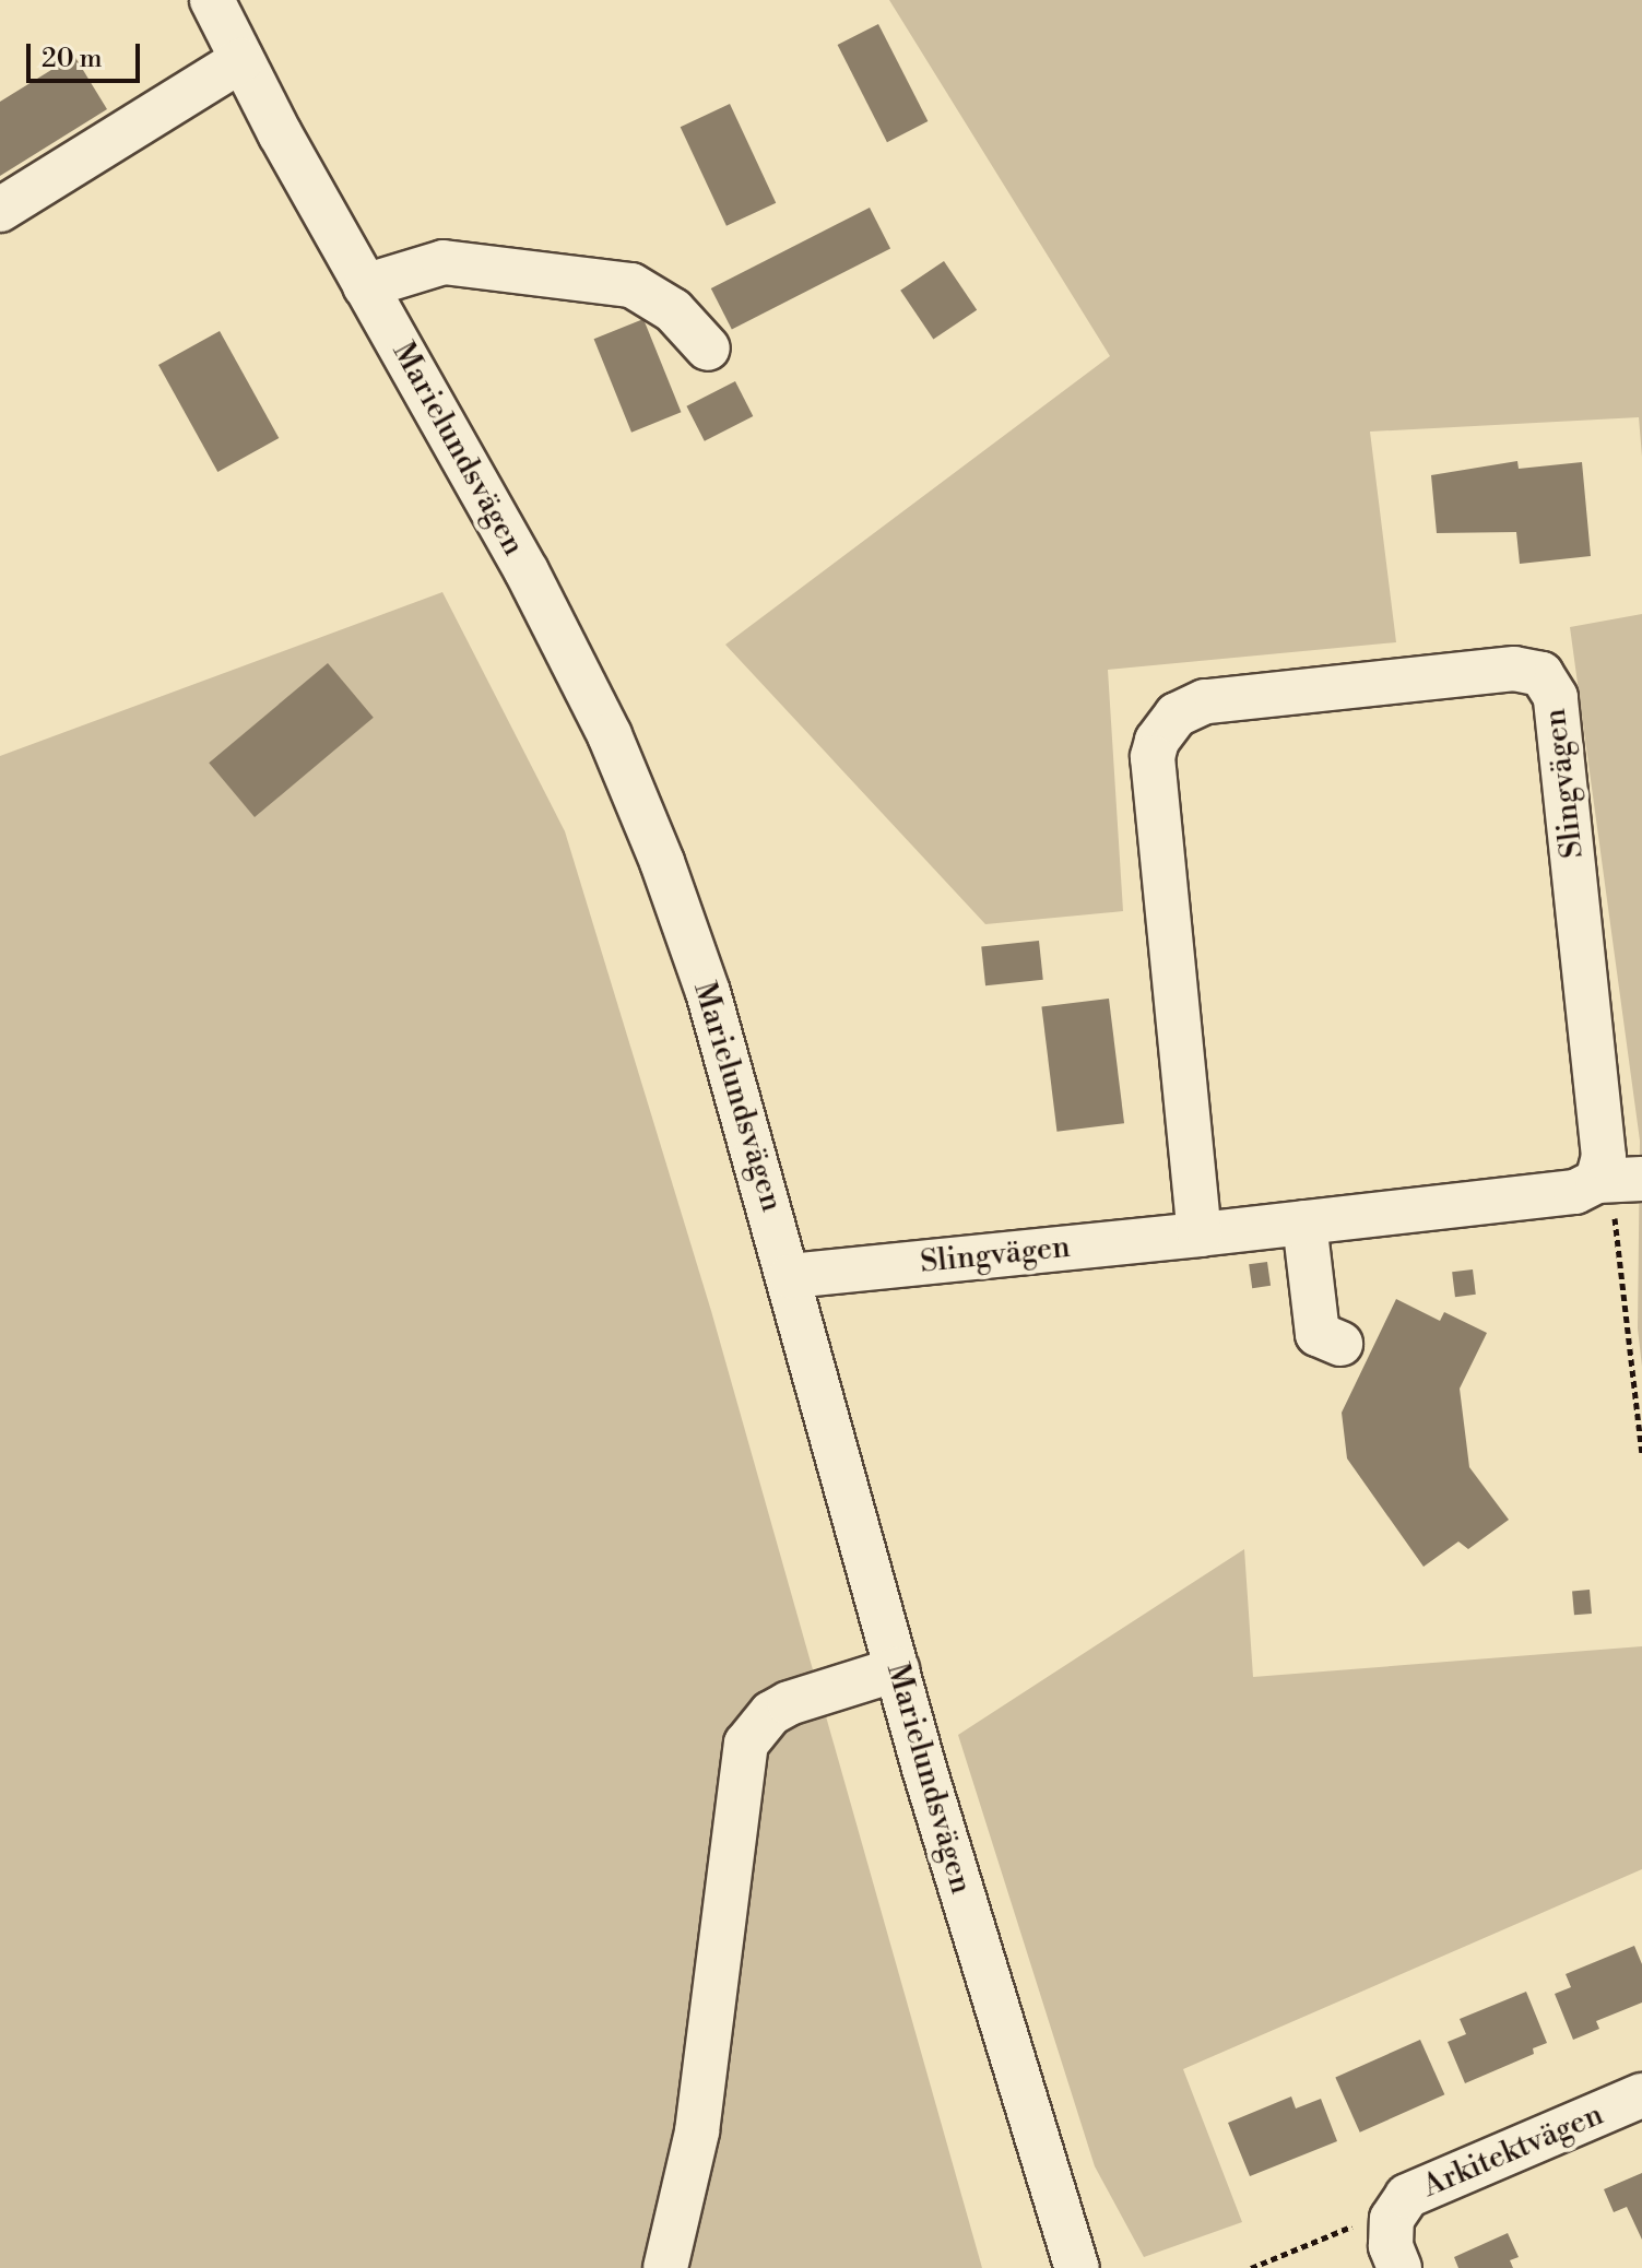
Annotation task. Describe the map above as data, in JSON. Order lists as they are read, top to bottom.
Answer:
{
  "streets": {
    "street": ["Marielundsvägen", "Slingvägen", "Arkitektvägen"]
  },
  "crossings": [
    ["Marielundsvägen", "Slingvägen"]
  ],
  "scale_bar": "20 m"
}
